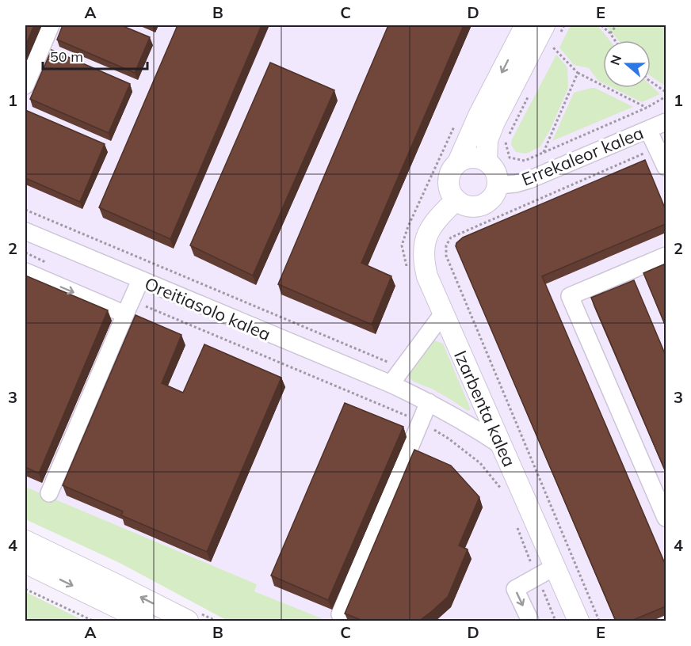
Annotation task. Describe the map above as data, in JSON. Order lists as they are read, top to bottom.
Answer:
{
  "streets": {
    "main road": ["Izarbenta kalea"],
    "street": ["Errekaleor kalea", "Oreitiasolo kalea"]
  },
  "crossings": [
    ["Errekaleor kalea", "Izarbenta kalea"],
    ["Oreitiasolo kalea", "Izarbenta kalea"]
  ],
  "scale_bar": "50 m",
  "north": "left",
  "grid": {
    "columns": [
      "A",
      "B",
      "C",
      "D",
      "E"
    ],
    "rows": [
      "1",
      "2",
      "3",
      "4"
    ]
  }
}
